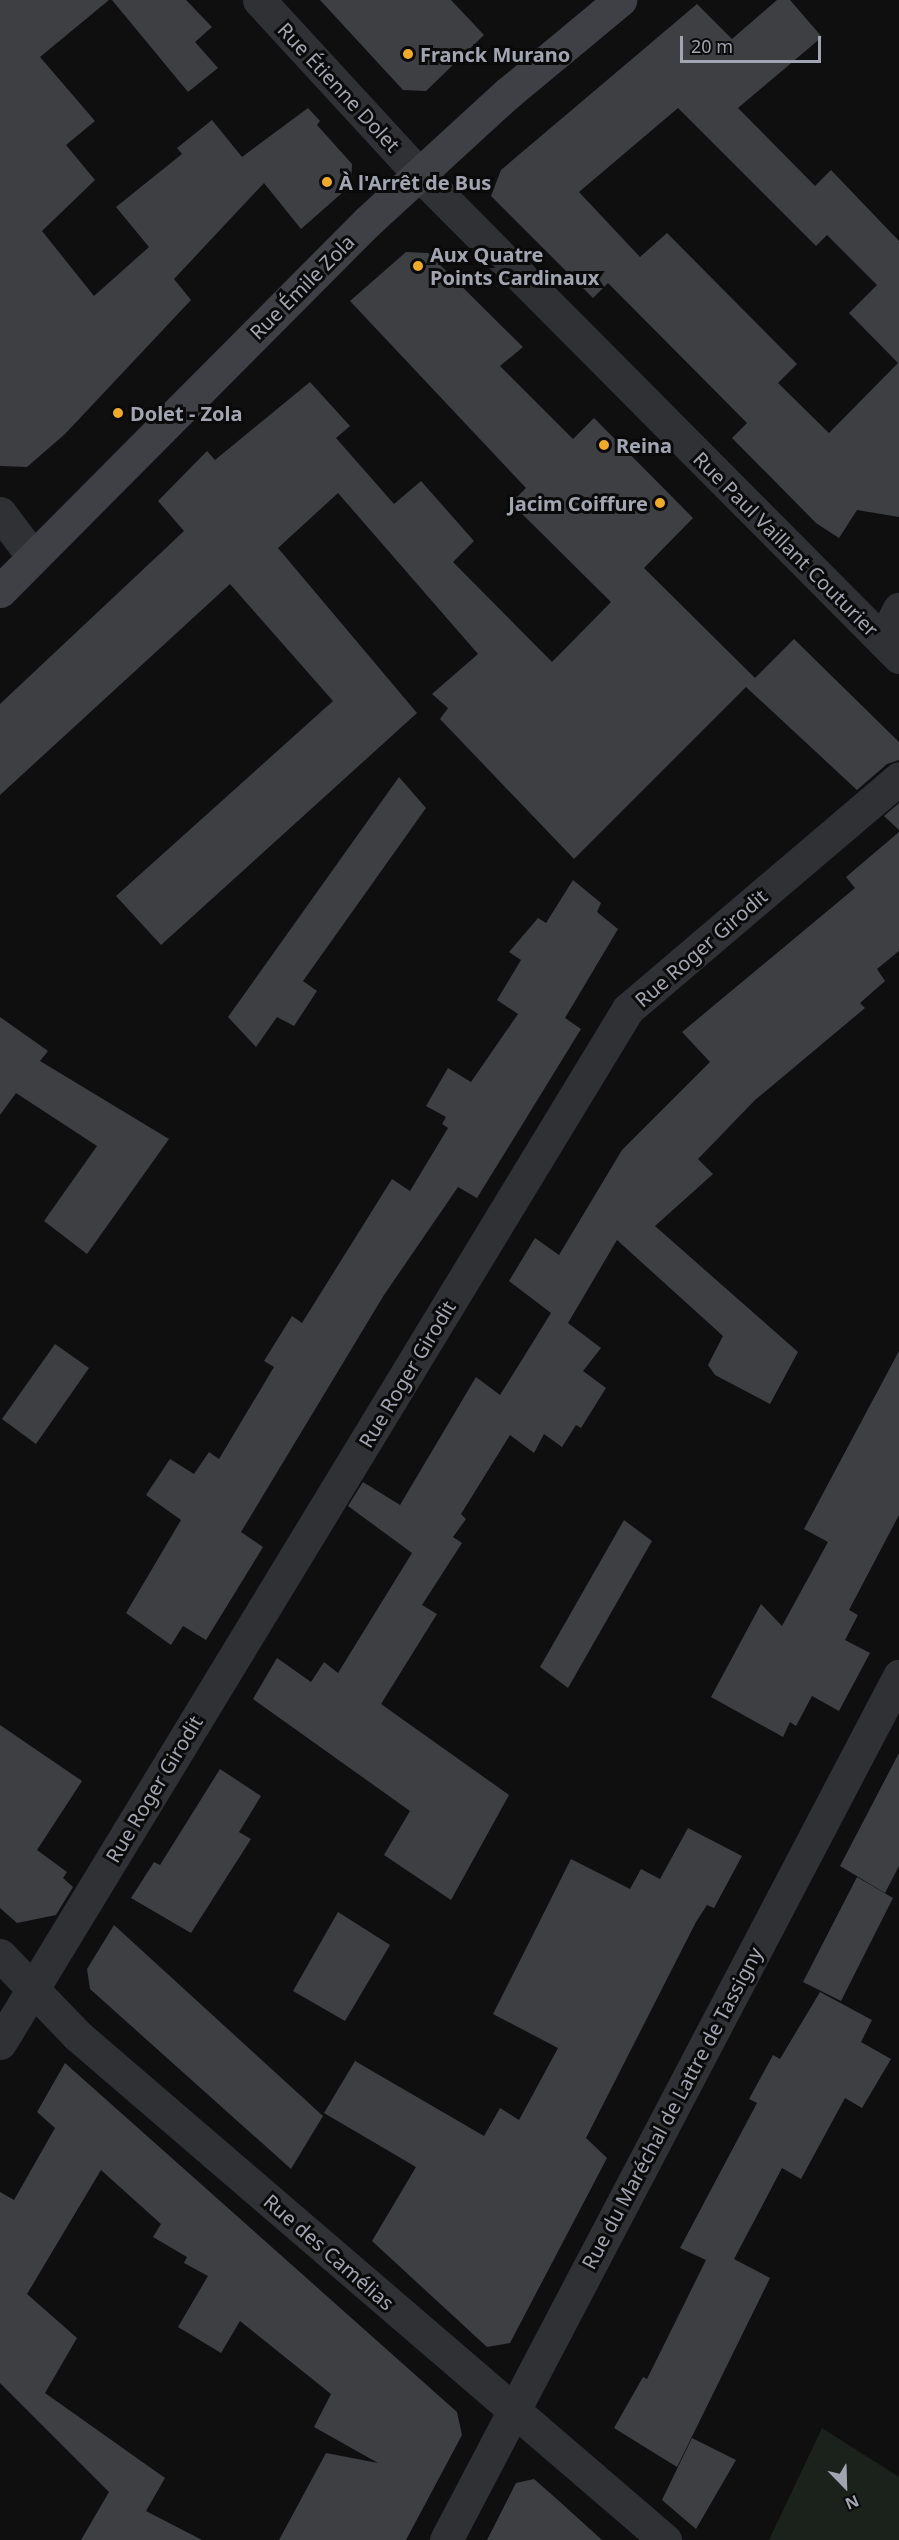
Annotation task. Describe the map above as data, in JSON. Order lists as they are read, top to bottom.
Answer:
{
  "streets": {
    "main road": ["Rue Émile Zola"],
    "street": [
      "Rue Étienne Dolet",
      "Rue Paul Vaillant Couturier",
      "Rue Roger Girodit",
      "Rue du Maréchal de Lattre de Tassigny",
      "Rue des Camélias"
    ]
  },
  "crossings": [
    ["Rue Étienne Dolet", "Rue Émile Zola"],
    ["Rue Étienne Dolet", "Rue Paul Vaillant Couturier"],
    ["Rue Émile Zola", "Rue Paul Vaillant Couturier"],
    ["Rue Roger Girodit", "Rue des Camélias"],
    ["Rue du Maréchal de Lattre de Tassigny", "Rue des Camélias"]
  ],
  "places": [
    "Franck Murano",
    "À l'Arrêt de Bus",
    "Aux Quatre Points Cardinaux",
    "Dolet - Zola",
    "Reina",
    "Jacim Coiffure"
  ],
  "scale_bar": "20 m",
  "north": "bottom right"
}
